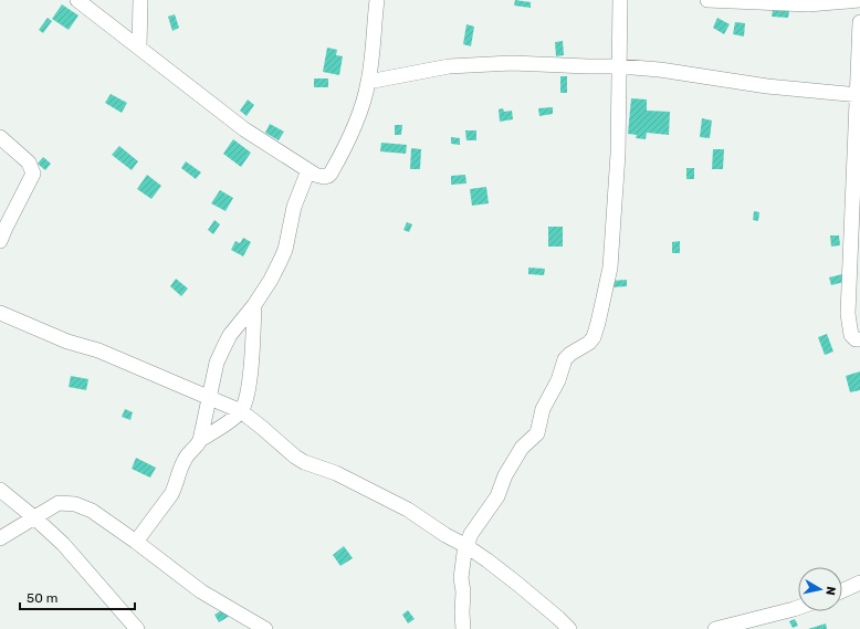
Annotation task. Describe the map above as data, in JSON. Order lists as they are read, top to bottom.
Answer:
{
  "scale_bar": "50 m",
  "north": "right"
}
